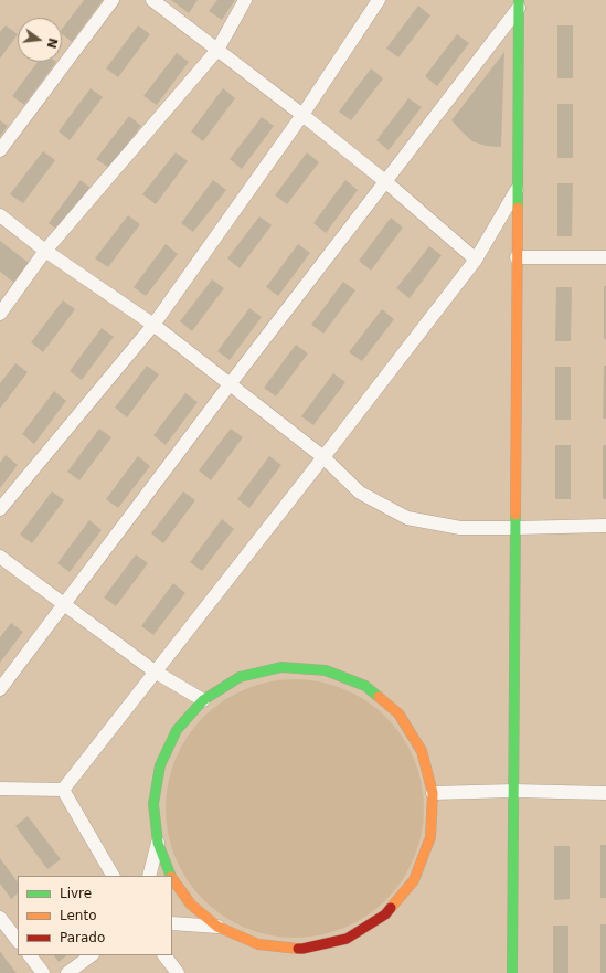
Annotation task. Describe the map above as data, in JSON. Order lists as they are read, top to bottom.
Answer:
{
  "legend": ["Livre", "Lento", "Parado"],
  "north": "right"
}
